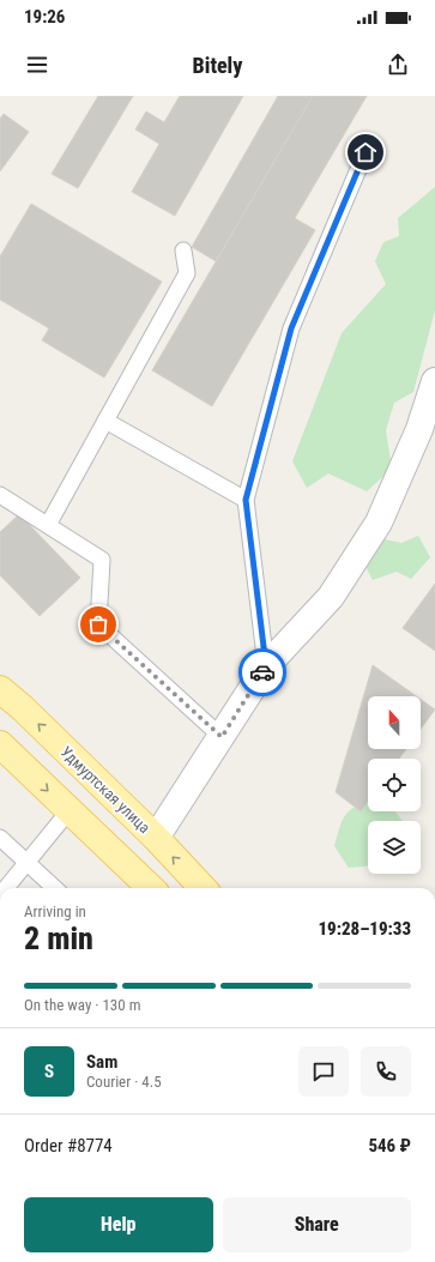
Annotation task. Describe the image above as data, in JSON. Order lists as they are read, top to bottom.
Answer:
{
  "streets": {
    "main road": ["Удмуртская улица"]
  },
  "north": "top",
  "page": {
    "status": "19:26",
    "header": "Bitely",
    "heading": ["2 min", "Arriving in", "19:28–19:33"],
    "panel": [
      "Sam",
      "Courier · 4.5",
      "Order #8774",
      "546 ₽"
    ],
    "bar": "On the way · 130 m",
    "round": "S",
    "buttons": ["Help", "Share"]
  }
}
